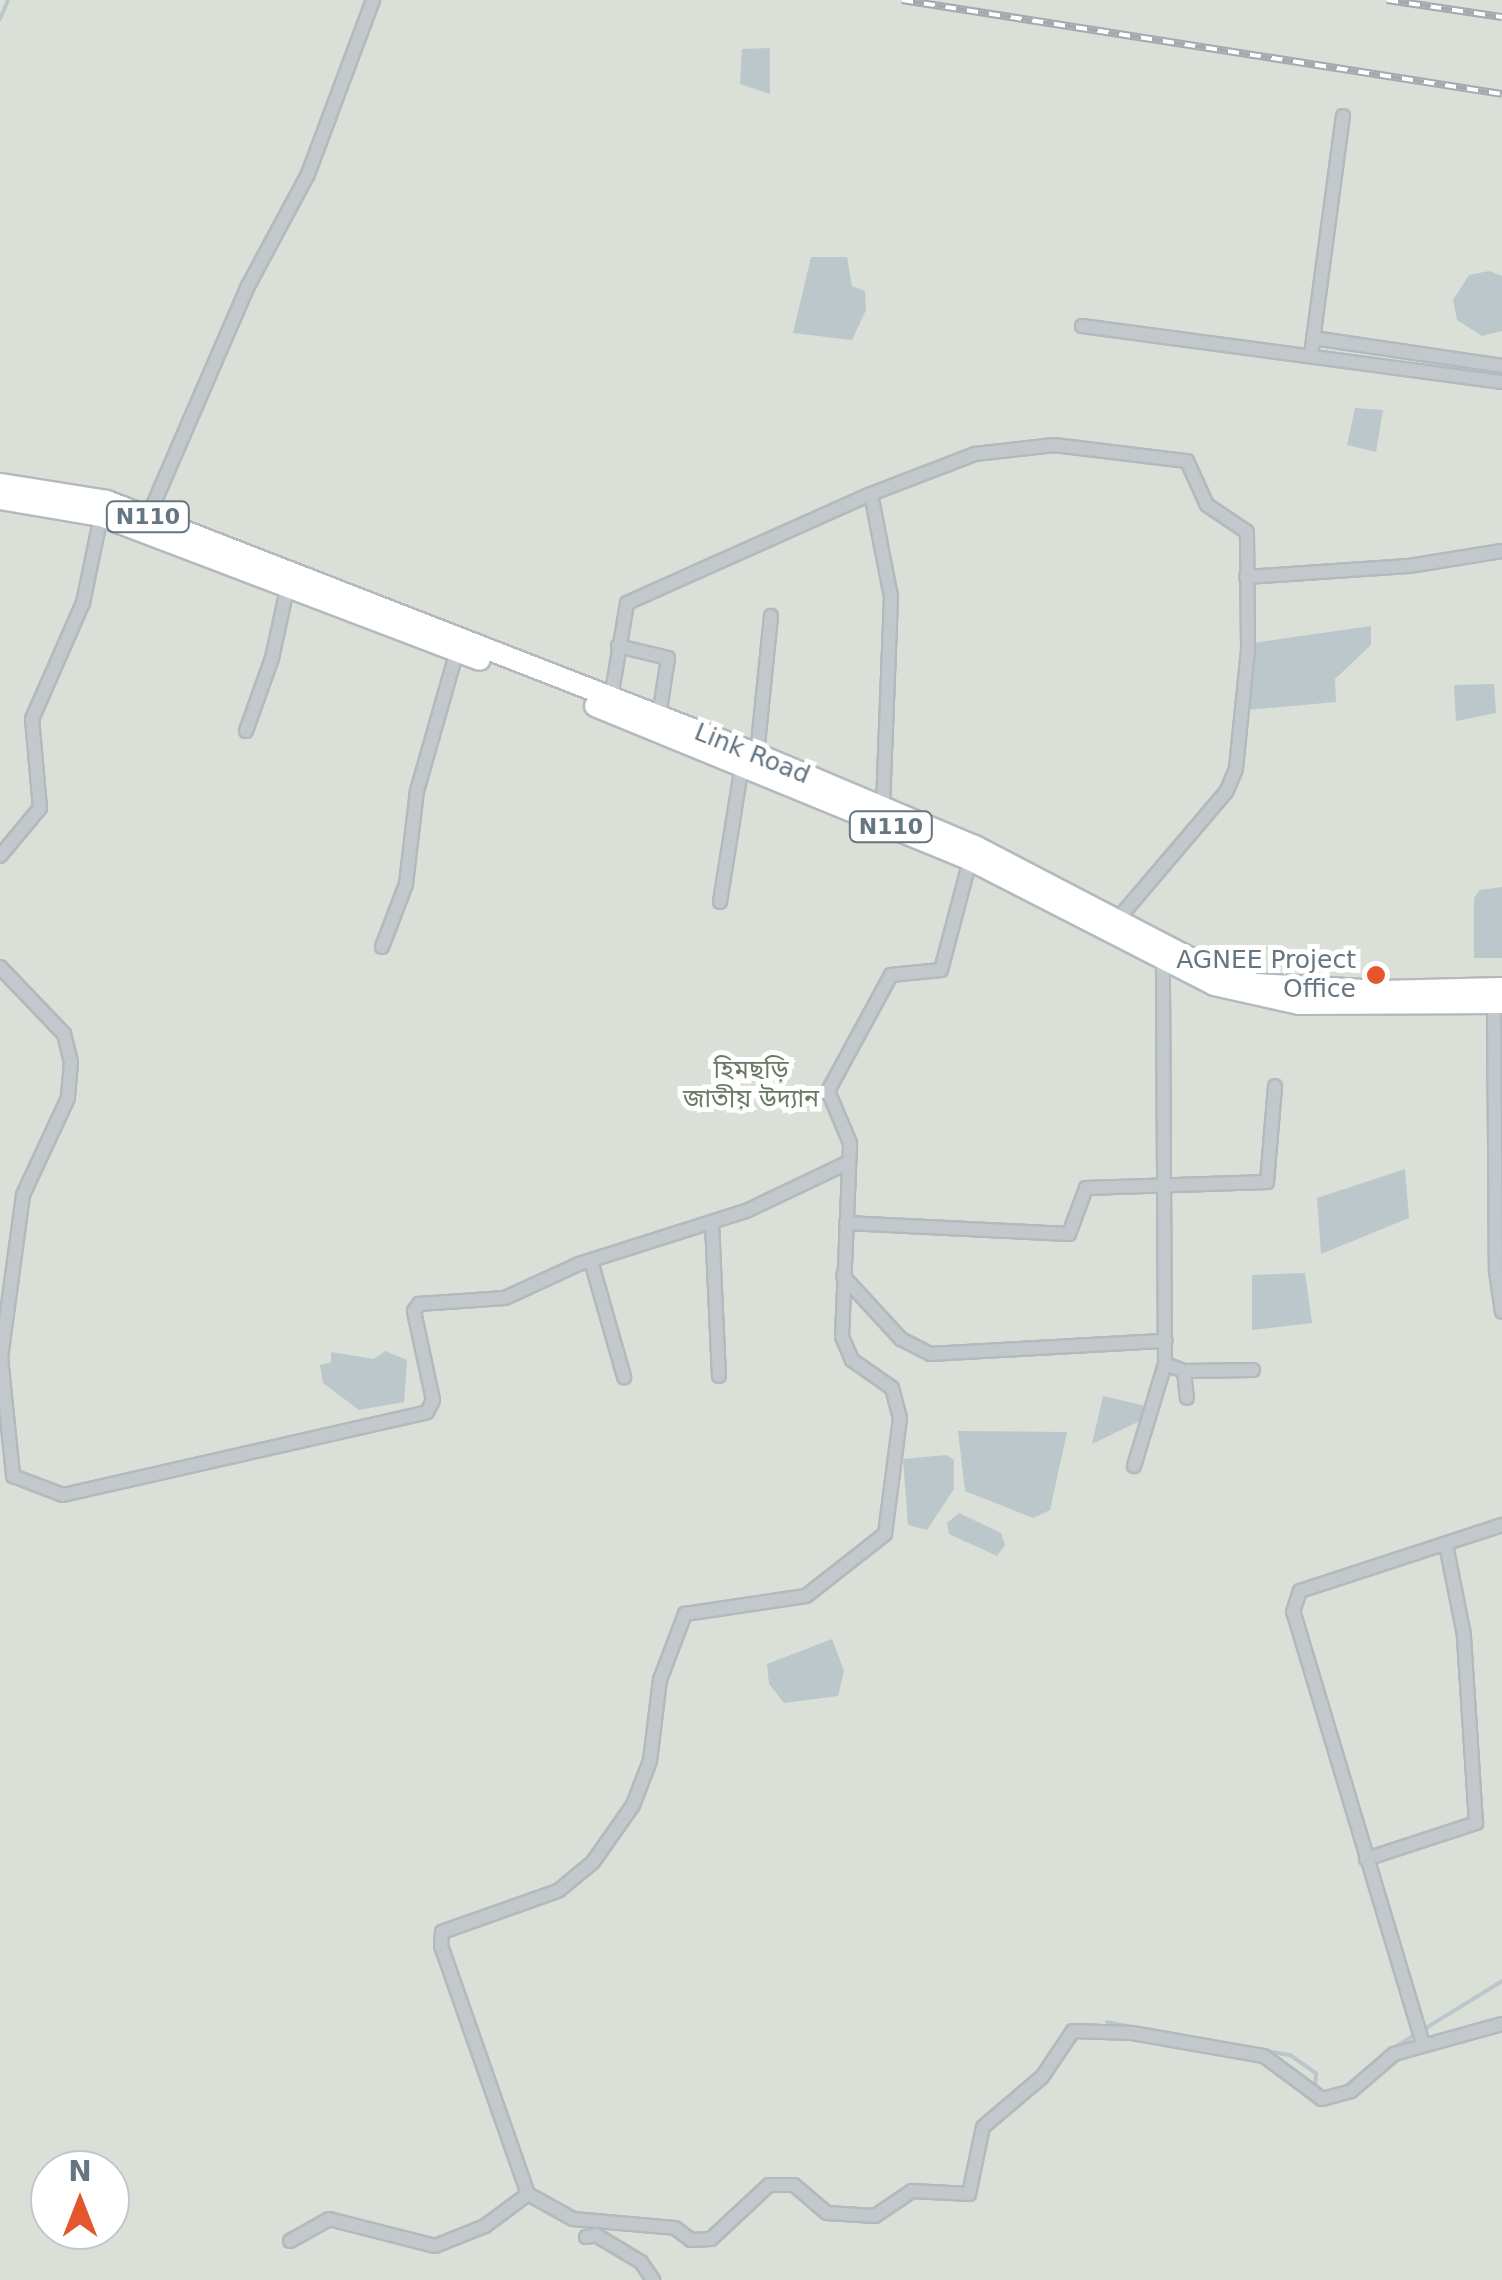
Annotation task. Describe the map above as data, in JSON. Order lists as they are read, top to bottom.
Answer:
{
  "streets": {
    "highway": ["N110", "Link Road"]
  },
  "parks": ["হিমছড়ি জাতীয় উদ্যান"],
  "places": ["AGNEE Project Office"],
  "north": "top"
}
